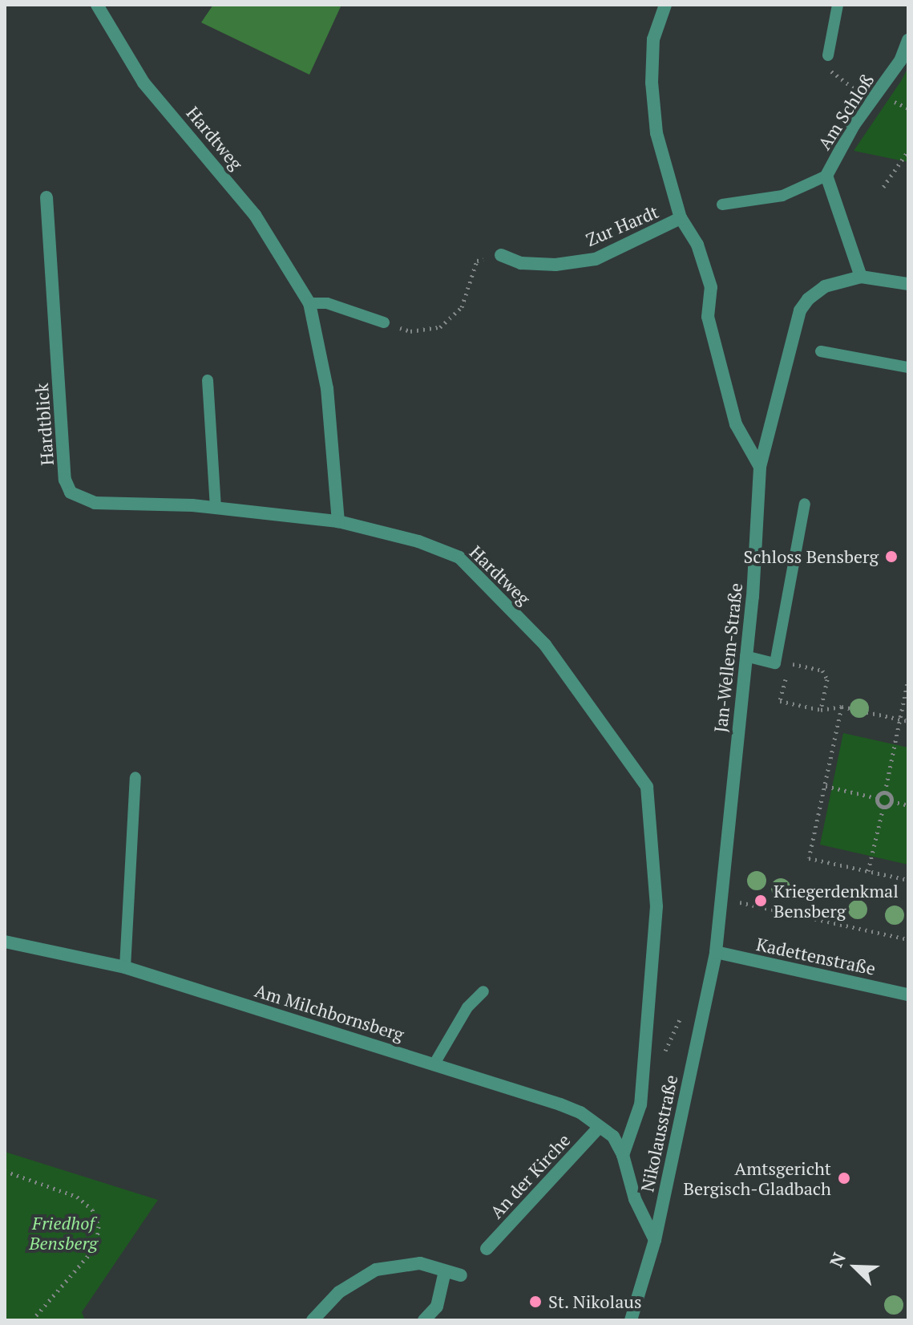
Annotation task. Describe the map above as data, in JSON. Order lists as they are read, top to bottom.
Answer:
{
  "streets": {
    "street": [
      "Am Schloß",
      "Hardtweg",
      "Zur Hardt",
      "Hardtblick",
      "Jan-Wellem-Straße",
      "Kadettenstraße",
      "Am Milchbornsberg",
      "Nikolausstraße",
      "An der Kirche"
    ]
  },
  "crossings": [
    ["Hardtweg", "Hardtblick"],
    ["Hardtweg", "Am Milchbornsberg"],
    ["Jan-Wellem-Straße", "Kadettenstraße"],
    ["Jan-Wellem-Straße", "Nikolausstraße"],
    ["Kadettenstraße", "Nikolausstraße"],
    ["Am Milchbornsberg", "An der Kirche"]
  ],
  "parks": ["Friedhof Bensberg"],
  "places": [
    "Schloss Bensberg",
    "Kriegerdenkmal Bensberg",
    "Amtsgericht Bergisch-Gladbach",
    "St. Nikolaus"
  ],
  "north": "top left"
}
